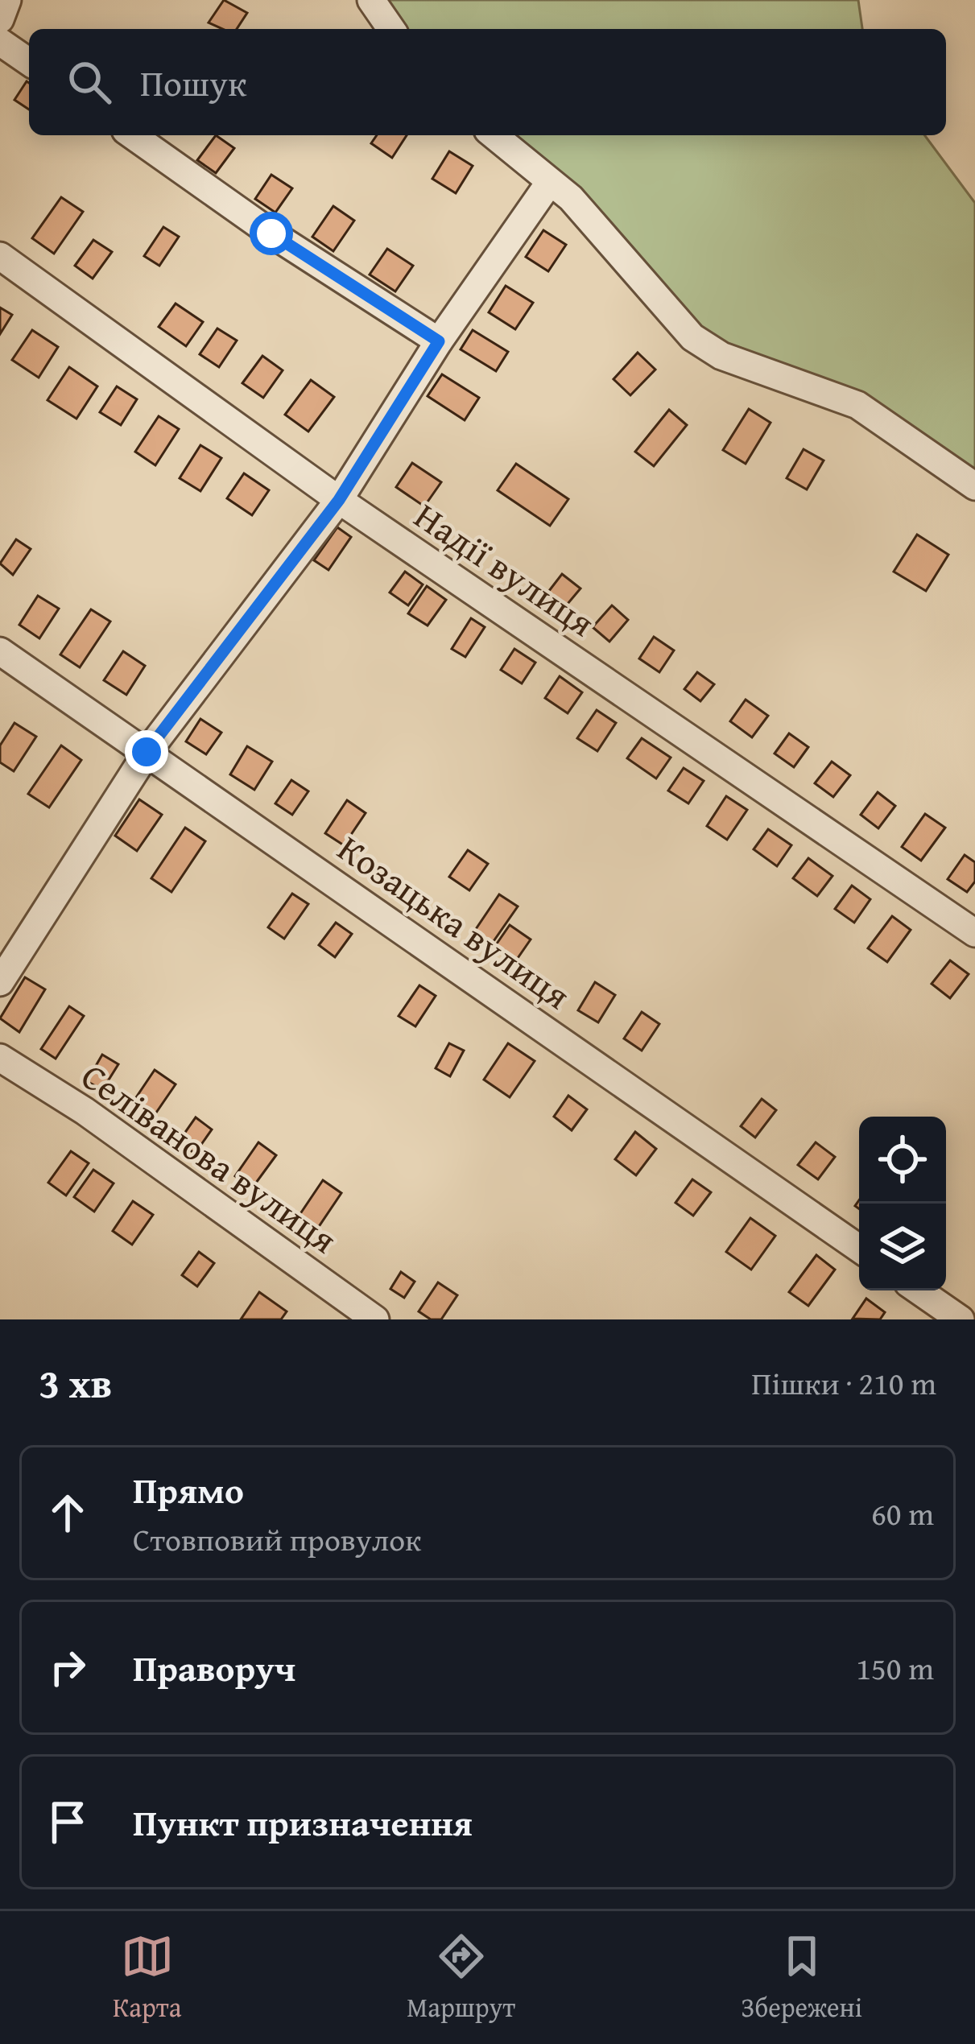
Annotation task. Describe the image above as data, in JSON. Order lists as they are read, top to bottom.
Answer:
{
  "streets": {
    "street": ["Надії вулиця", "Козацька вулиця", "Селіванова вулиця"]
  },
  "page": {
    "search": "Пошук",
    "heading": ["3 хв", "Пішки · 210 m"],
    "list": [
      ["Прямо", "Стовповий провулок", "60 m"],
      ["Праворуч", "150 m"],
      "Пункт призначення"
    ],
    "nav": ["Карта", "Маршрут", "Збережені"]
  }
}
